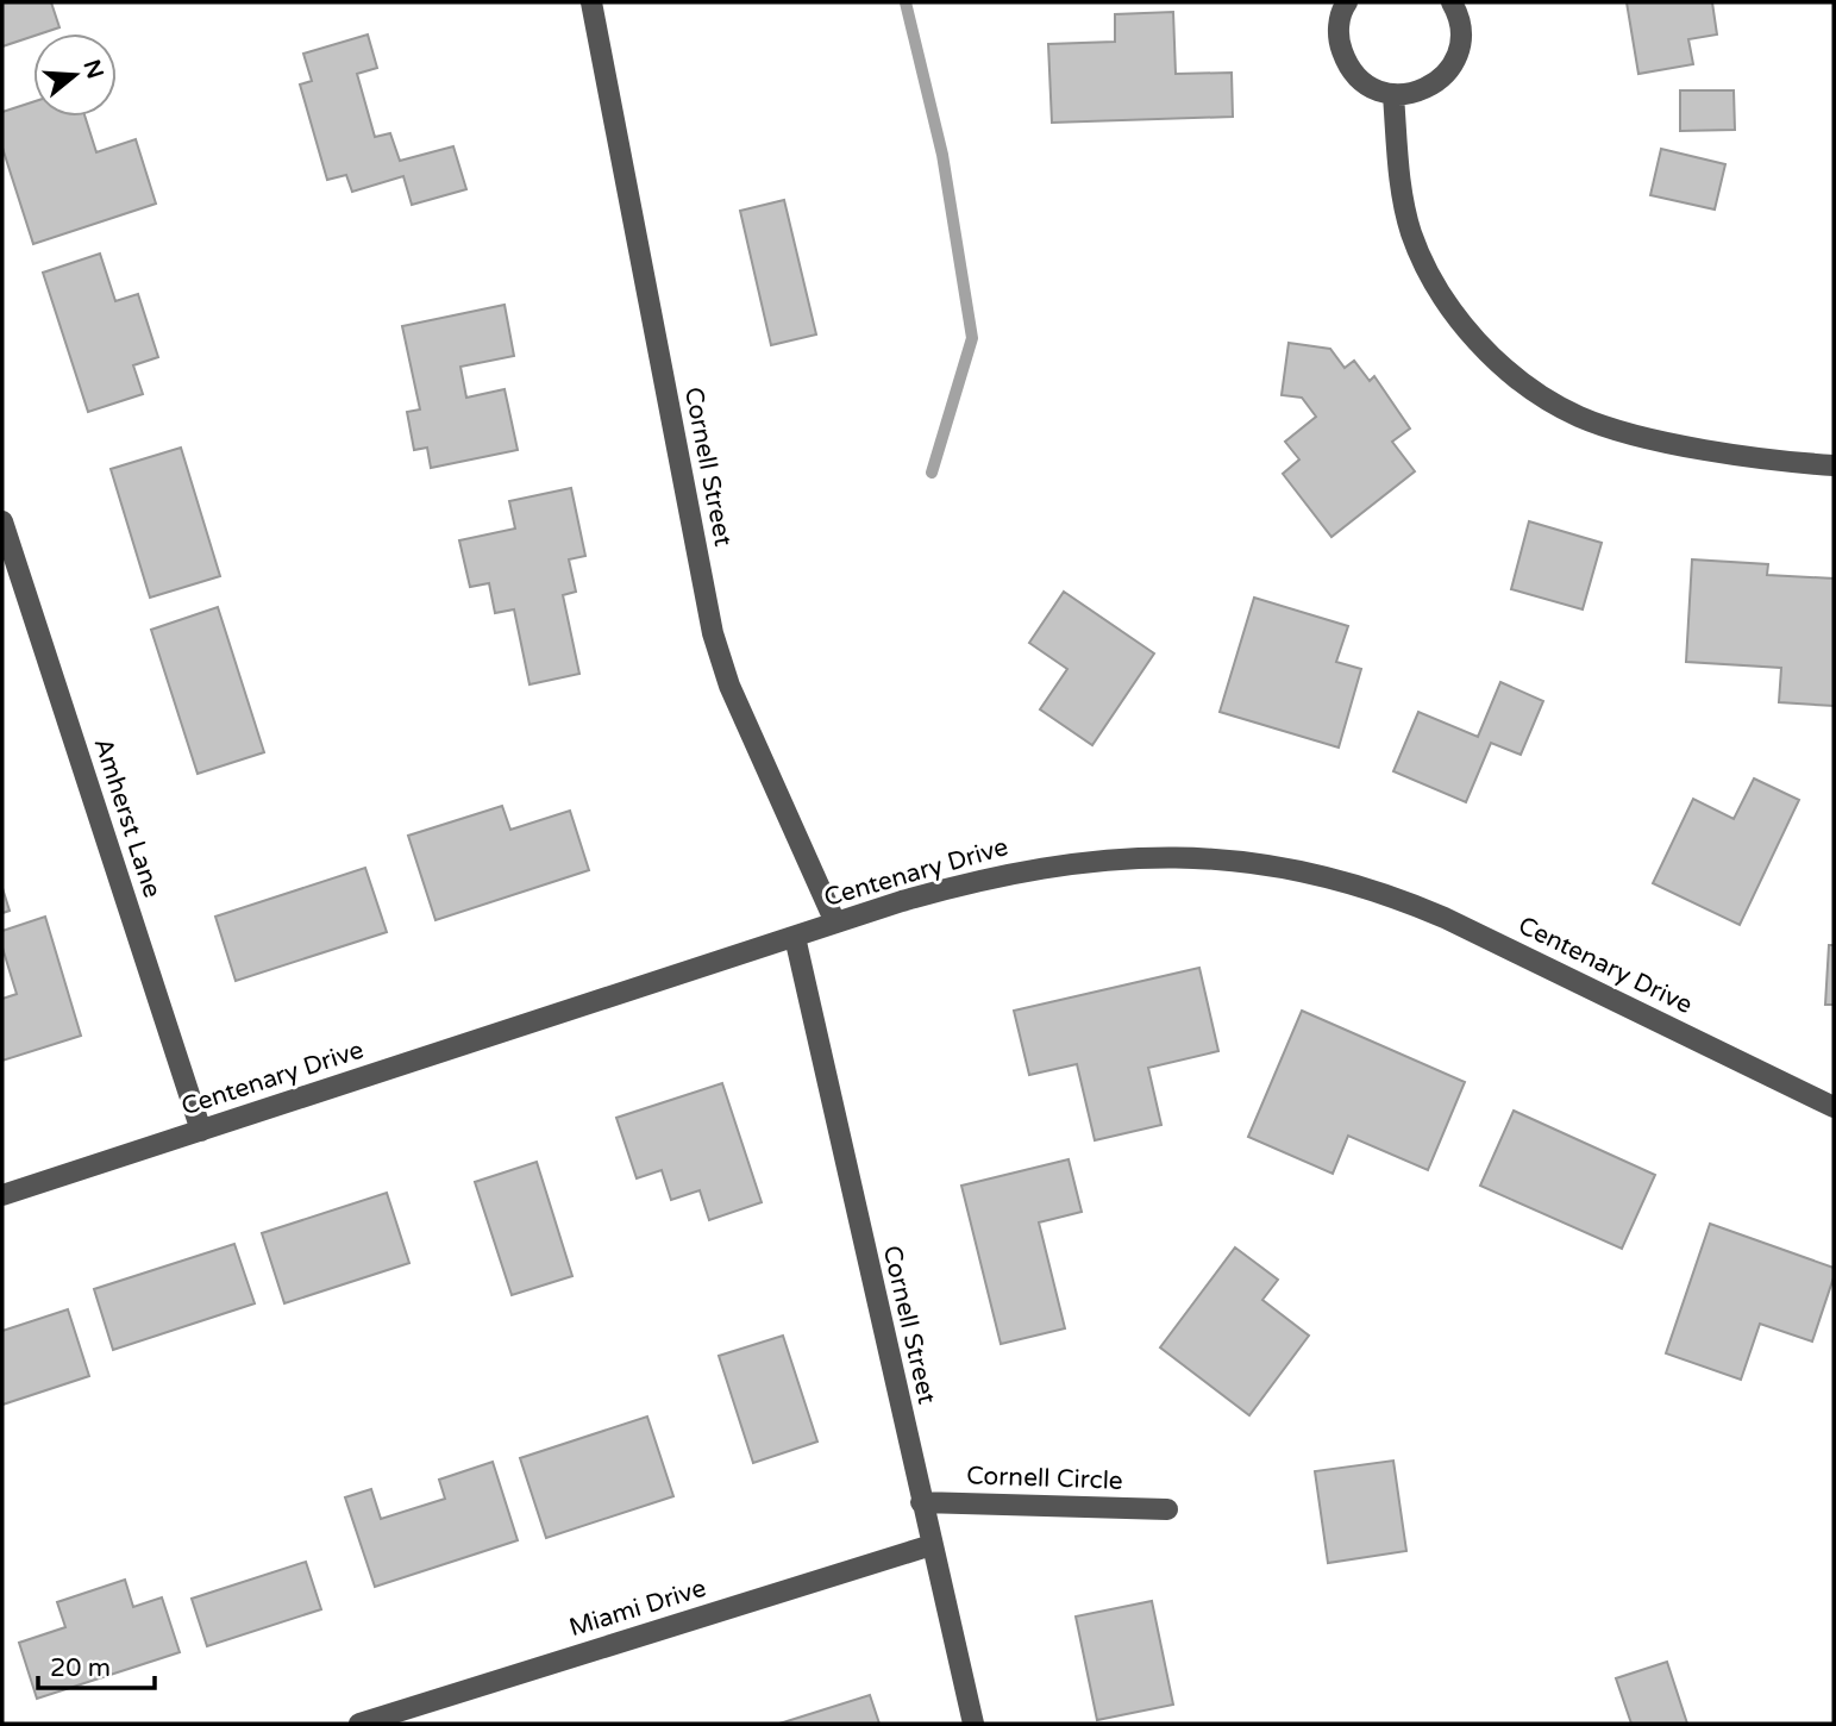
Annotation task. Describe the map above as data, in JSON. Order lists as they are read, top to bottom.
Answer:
{
  "streets": {
    "street": [
      "Cornell Street",
      "Amherst Lane",
      "Centenary Drive",
      "Cornell Circle",
      "Miami Drive"
    ]
  },
  "crossings": [
    ["Cornell Street", "Centenary Drive"],
    ["Cornell Street", "Cornell Circle"],
    ["Cornell Street", "Miami Drive"],
    ["Amherst Lane", "Centenary Drive"]
  ],
  "scale_bar": "20 m",
  "north": "right"
}
